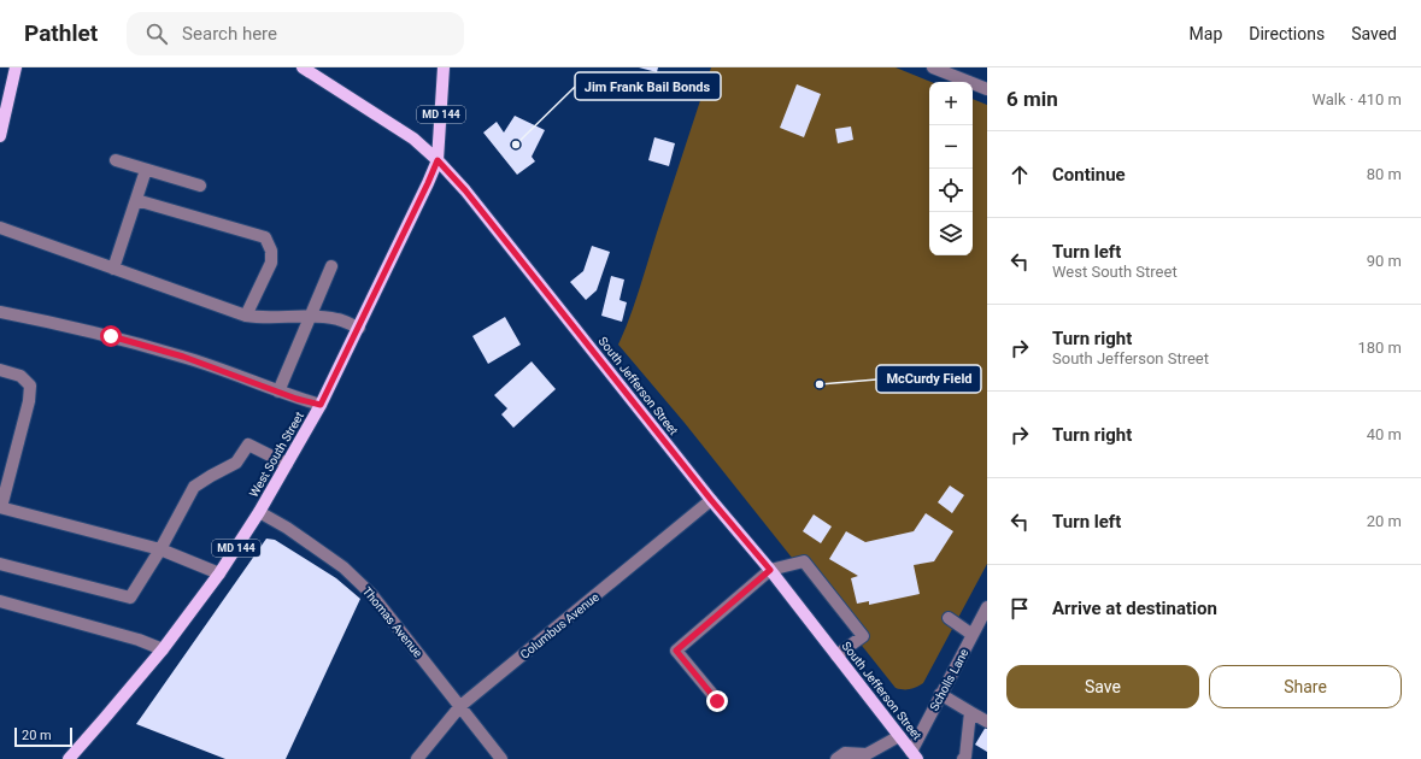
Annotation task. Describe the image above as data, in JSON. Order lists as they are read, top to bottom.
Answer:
{
  "streets": {
    "main road": ["MD 144", "South Jefferson Street", "West South Street"],
    "street": ["Thomas Avenue", "Columbus Avenue", "Scholls Lane"]
  },
  "crossings": [
    ["South Jefferson Street", "West South Street"],
    ["South Jefferson Street", "Columbus Avenue"],
    ["South Jefferson Street", "Scholls Lane"],
    ["West South Street", "Thomas Avenue"],
    ["Thomas Avenue", "Columbus Avenue"]
  ],
  "places": ["Jim Frank Bail Bonds", "McCurdy Field"],
  "scale_bar": "20 m",
  "page": {
    "header": "Pathlet",
    "search": "Search here",
    "nav": ["Map", "Directions", "Saved"],
    "heading": ["6 min", "Walk · 410 m"],
    "map_buttons": ["+", "−"],
    "list": [
      ["Continue", "80 m"],
      ["Turn left", "West South Street", "90 m"],
      ["Turn right", "South Jefferson Street", "180 m"],
      ["Turn right", "40 m"],
      ["Turn left", "20 m"],
      "Arrive at destination"
    ],
    "buttons": ["Save", "Share"],
    "scale": "20 m"
  }
}
